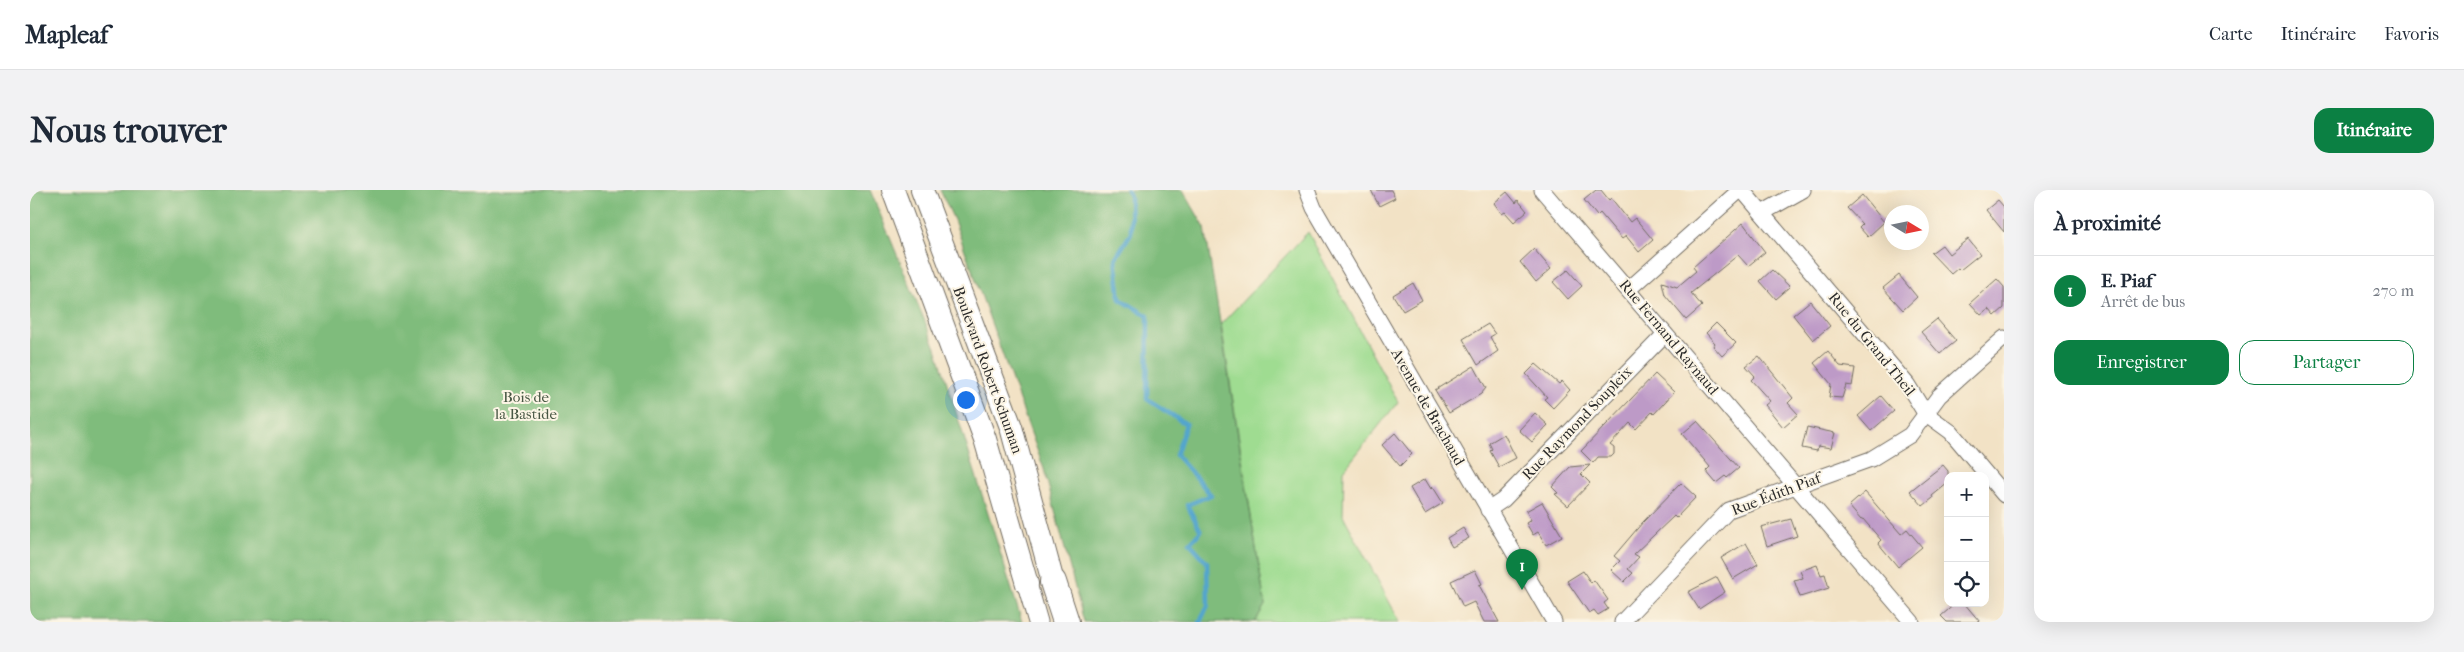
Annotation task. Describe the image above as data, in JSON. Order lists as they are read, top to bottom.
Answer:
{
  "streets": {
    "main road": ["Boulevard Robert Schuman"],
    "street": [
      "Rue Fernand Raynaud",
      "Rue du Grand Theil",
      "Avenue de Brachaud",
      "Rue Raymond Soupleix",
      "Rue Édith Piaf"
    ]
  },
  "crossings": [
    ["Rue Fernand Raynaud", "Rue Raymond Soupleix"],
    ["Rue Fernand Raynaud", "Rue Édith Piaf"],
    ["Rue du Grand Theil", "Rue Édith Piaf"],
    ["Avenue de Brachaud", "Rue Raymond Soupleix"]
  ],
  "parks": ["Bois de la Bastide"],
  "north": "right",
  "page": {
    "header": "Mapleaf",
    "nav": ["Carte", "Itinéraire", "Favoris"],
    "buttons": [
      "Itinéraire",
      ["Enregistrer", "Partager"]
    ],
    "title": "Nous trouver",
    "heading": "À proximité",
    "list": [
      {
        "mark": "1",
        "name": "E. Piaf",
        "note": "Arrêt de bus",
        "value": "270 m"
      }
    ],
    "map_buttons": ["+", "−"],
    "pins": "1"
  }
}
